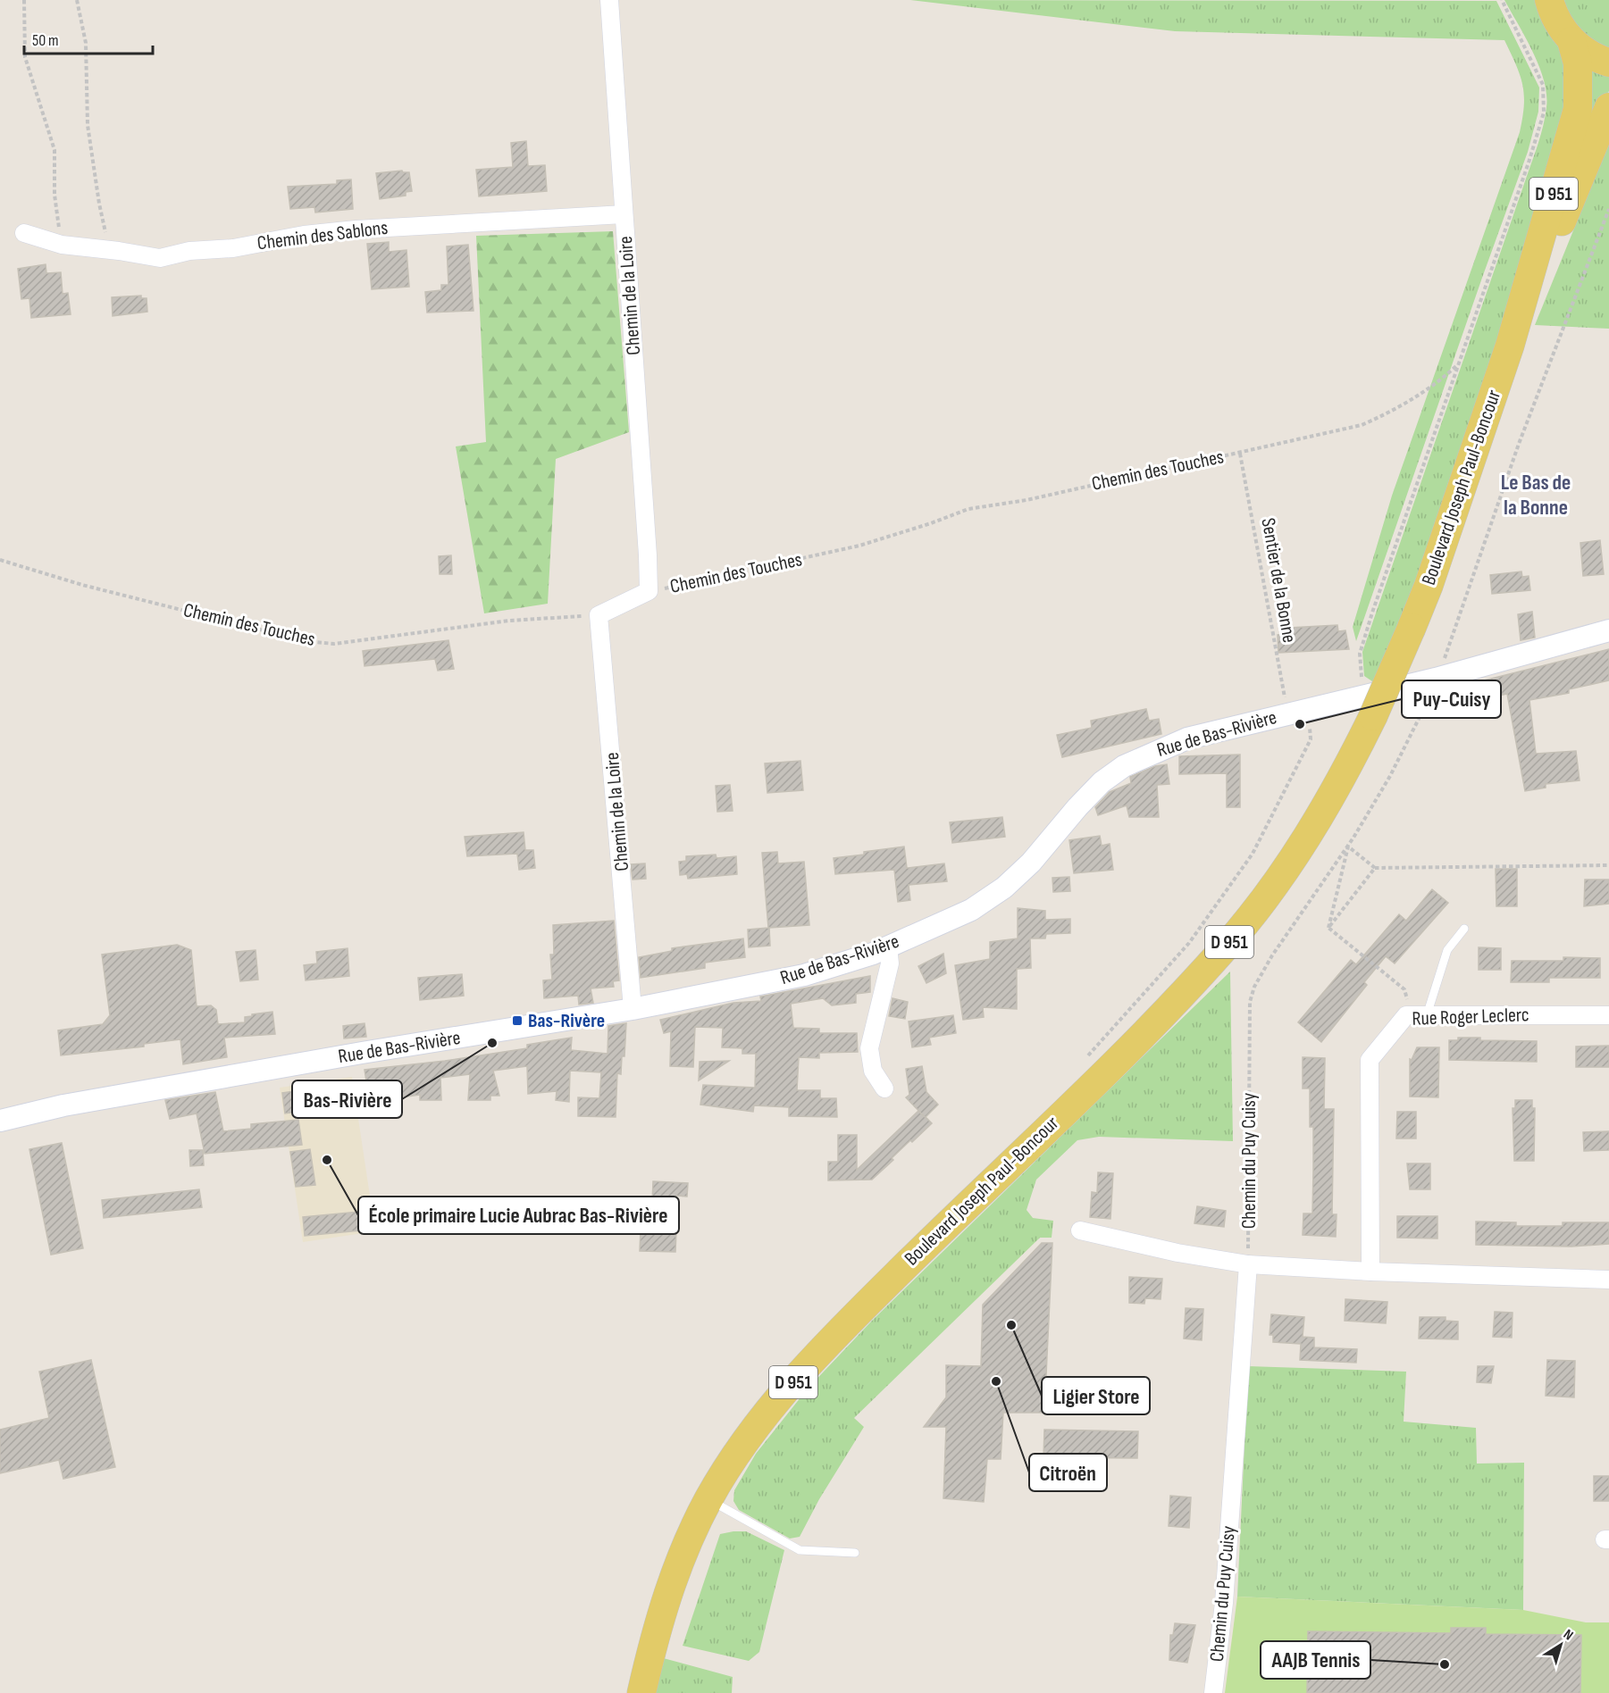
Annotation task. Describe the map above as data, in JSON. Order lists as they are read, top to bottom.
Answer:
{
  "streets": {
    "main road": ["D 951", "Boulevard Joseph Paul-Boncour"],
    "street": [
      "Chemin des Sablons",
      "Chemin de la Loire",
      "Chemin des Touches",
      "Rue de Bas-Rivière",
      "Rue Roger Leclerc",
      "Chemin du Puy Cuisy"
    ],
    "path": ["Sentier de la Bonne"]
  },
  "crossings": [
    ["Chemin des Sablons", "Chemin de la Loire"],
    ["Chemin de la Loire", "Chemin des Touches"],
    ["Chemin de la Loire", "Rue de Bas-Rivière"],
    ["Chemin des Touches", "Sentier de la Bonne"],
    ["Boulevard Joseph Paul-Boncour", "Rue de Bas-Rivière"],
    ["Sentier de la Bonne", "Rue de Bas-Rivière"],
    ["Rue de Bas-Rivière", "Chemin du Puy Cuisy"]
  ],
  "districts": ["Le Bas de la Bonne"],
  "places": {
    "other": [
      "Puy-Cuisy",
      "Bas-Rivière",
      "École primaire Lucie Aubrac Bas-Rivière",
      "Ligier Store",
      "Citroën",
      "AAJB Tennis"
    ],
    "transit": ["Bas-Rivère"]
  },
  "scale_bar": "50 m",
  "north": "top right"
}
